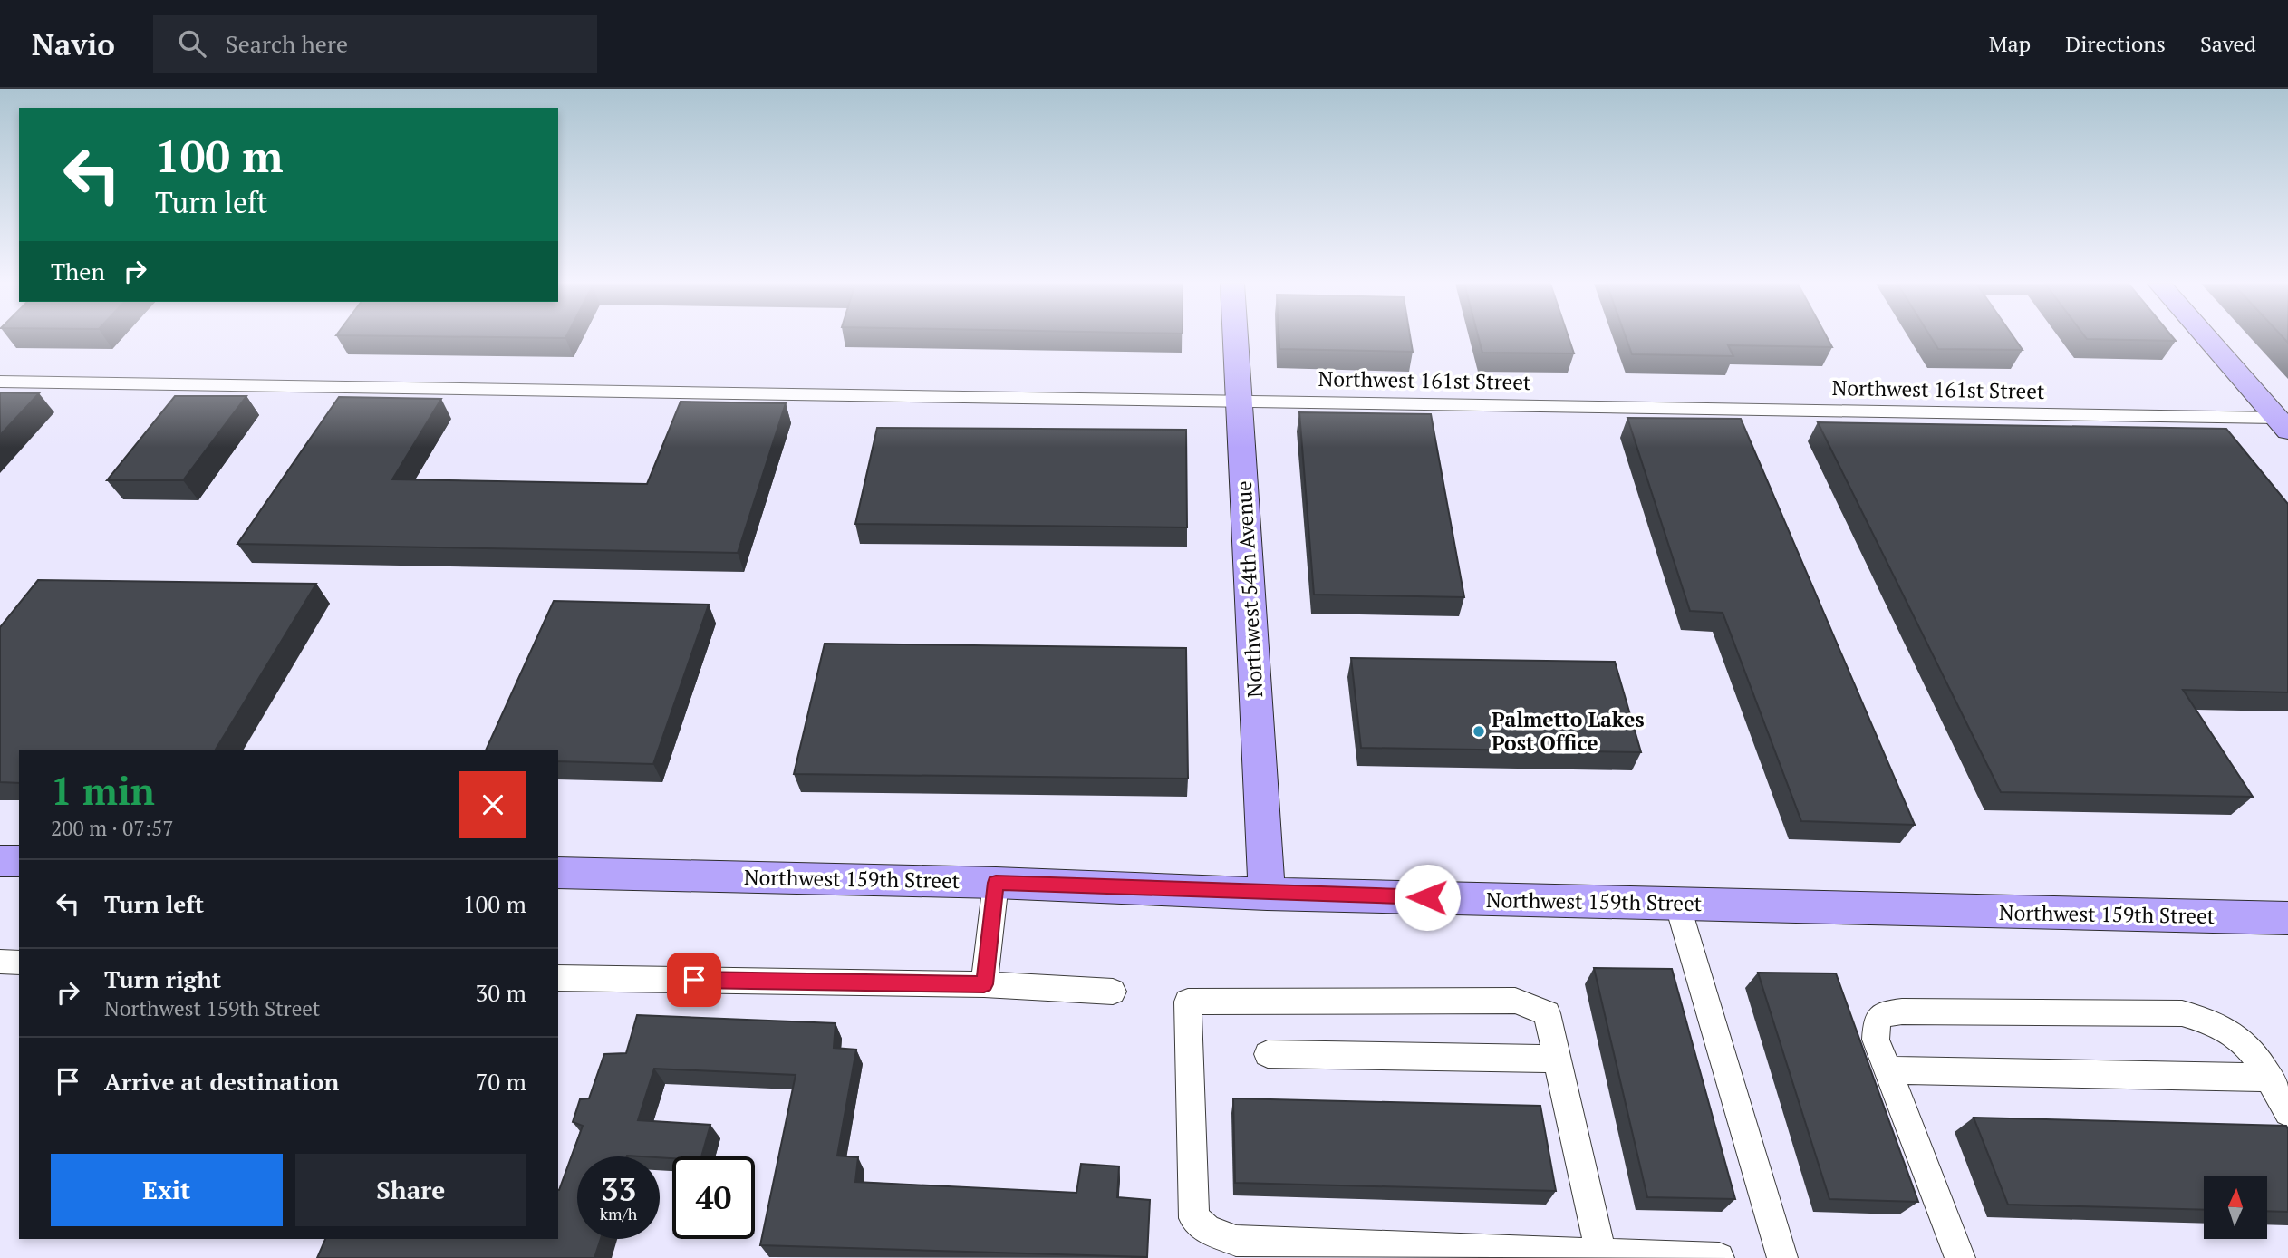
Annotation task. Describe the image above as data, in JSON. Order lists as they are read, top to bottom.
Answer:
{
  "streets": {
    "street": ["Northwest 161st Street", "Northwest 54th Avenue", "Northwest 159th Street"]
  },
  "crossings": [
    ["Northwest 161st Street", "Northwest 54th Avenue"],
    ["Northwest 54th Avenue", "Northwest 159th Street"]
  ],
  "places": ["Palmetto Lakes Post Office"],
  "north": "top",
  "page": {
    "header": "Navio",
    "search": "Search here",
    "nav": ["Map", "Directions", "Saved"],
    "turn": ["100 m", "Turn left"],
    "then": "Then",
    "heading": ["1 min", "200 m · 07:57"],
    "list": [
      {
        "name": "Turn left",
        "value": "100 m"
      },
      {
        "name": "Turn right",
        "note": "Northwest 159th Street",
        "value": "30 m"
      },
      {
        "name": "Arrive at destination",
        "value": "70 m"
      }
    ],
    "buttons": ["Exit", "Share"],
    "speed": "33 km/h",
    "limit": "40"
  }
}
